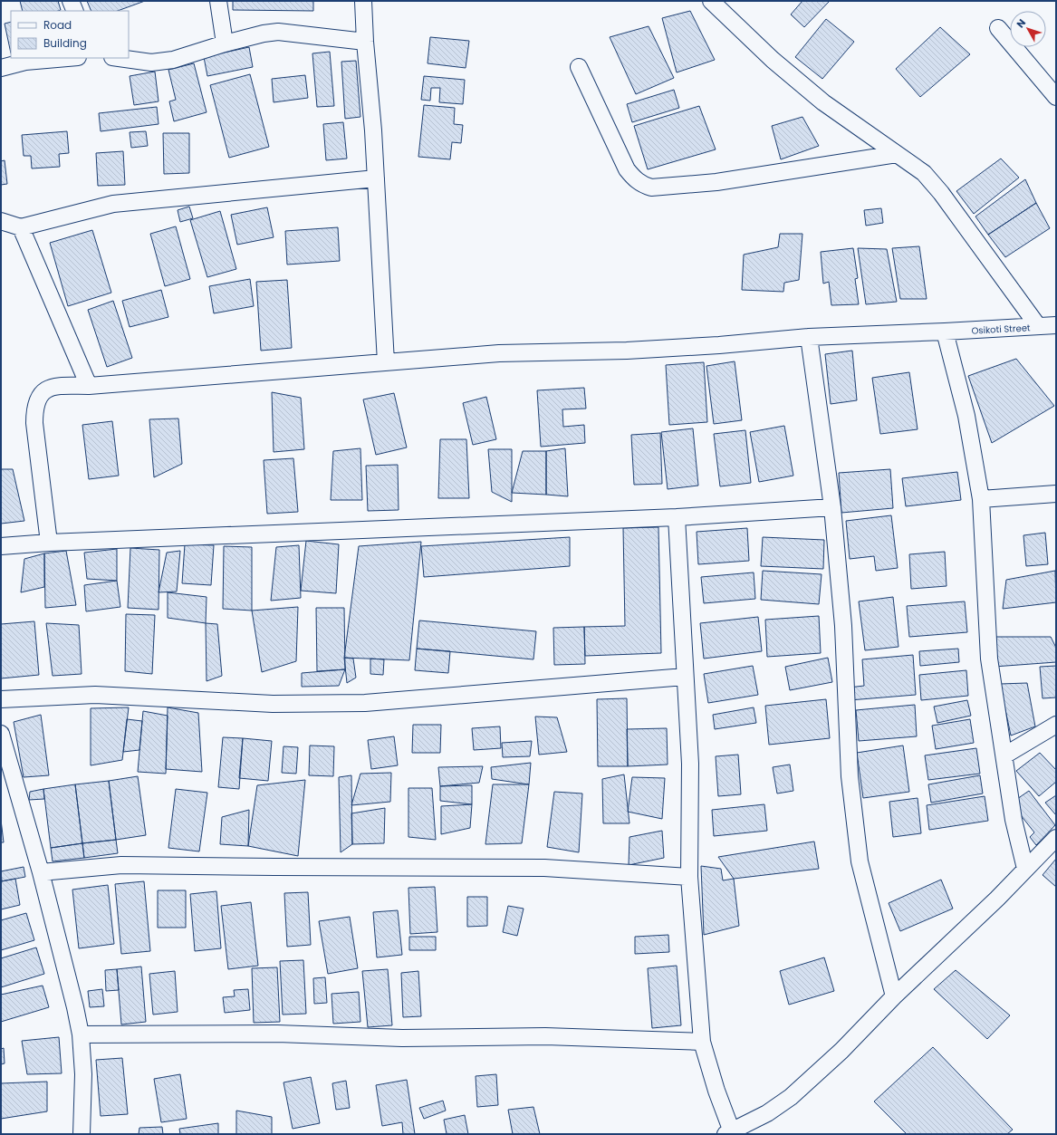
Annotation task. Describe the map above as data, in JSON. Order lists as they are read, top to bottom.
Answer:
{
  "streets": {
    "street": ["Osikoti Street"]
  },
  "legend": ["Road", "Building"],
  "north": "top left"
}
